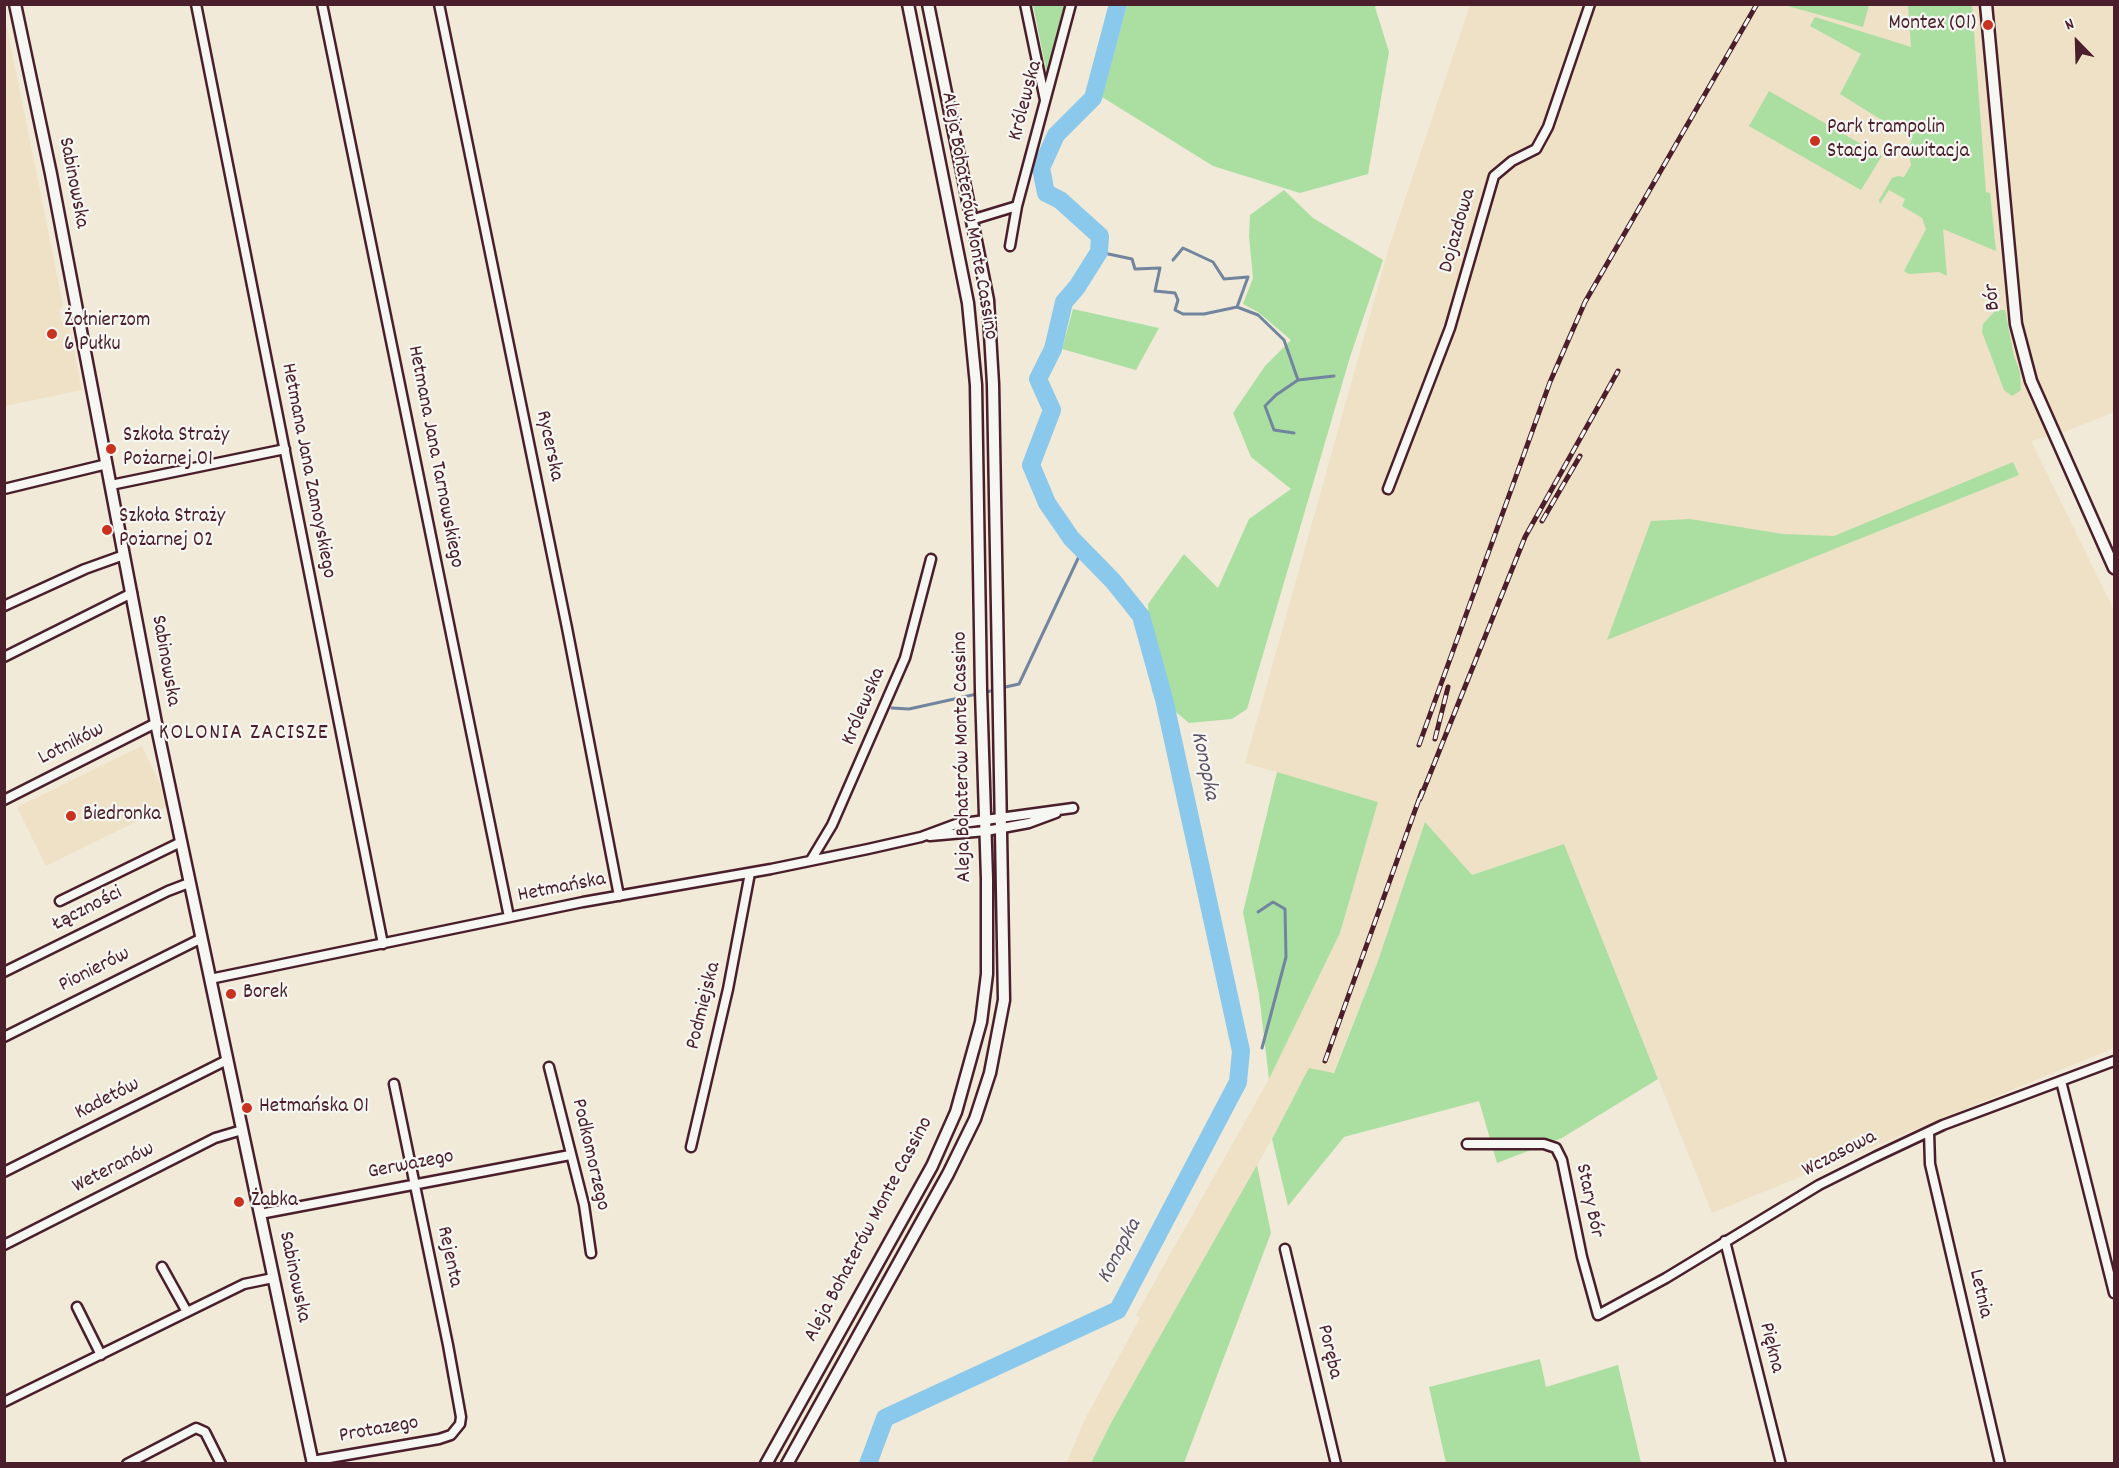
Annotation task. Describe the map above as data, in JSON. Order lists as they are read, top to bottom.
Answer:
{
  "streets": {
    "main road": ["Sabinowska", "Aleja Bohaterów Monte Cassino", "Bór"],
    "street": [
      "Królewska",
      "Dojazdowa",
      "Rycerska",
      "Hetmana Jana Tarnowskiego",
      "Hetmana Jana Zamoyskiego",
      "Lotników",
      "Hetmańska",
      "Łączności",
      "Pionierów",
      "Podmiejska",
      "Kadetów",
      "Podkomorzego",
      "Wczasowa",
      "Gerwazego",
      "Weteranów",
      "Stary Bór",
      "Rejenta",
      "Letnia",
      "Piękna",
      "Poręba",
      "Protazego"
    ]
  },
  "crossings": [
    ["Królewska", "Hetmańska"],
    ["Sabinowska", "Lotników"],
    ["Sabinowska", "Hetmańska"],
    ["Sabinowska", "Łączności"],
    ["Sabinowska", "Pionierów"],
    ["Sabinowska", "Kadetów"],
    ["Sabinowska", "Gerwazego"],
    ["Sabinowska", "Weteranów"],
    ["Sabinowska", "Protazego"],
    ["Aleja Bohaterów Monte Cassino", "Hetmańska"],
    ["Rycerska", "Hetmańska"],
    ["Hetmana Jana Tarnowskiego", "Hetmańska"],
    ["Hetmana Jana Zamoyskiego", "Hetmańska"],
    ["Hetmańska", "Podmiejska"],
    ["Podkomorzego", "Gerwazego"],
    ["Wczasowa", "Stary Bór"],
    ["Wczasowa", "Letnia"],
    ["Wczasowa", "Piękna"],
    ["Gerwazego", "Rejenta"],
    ["Rejenta", "Protazego"]
  ],
  "districts": ["KOLONIA ZACISZE"],
  "water": ["Konopka"],
  "places": [
    "Montex (01)",
    "Park trampolin Stacja Grawitacja",
    "Żołnierzom 6 Pułku",
    "Szkoła Straży Pożarnej 01",
    "Szkoła Straży Pożarnej 02",
    "Biedronka",
    "Borek",
    "Hetmańska 01",
    "Żabka"
  ],
  "north": "top left"
}
